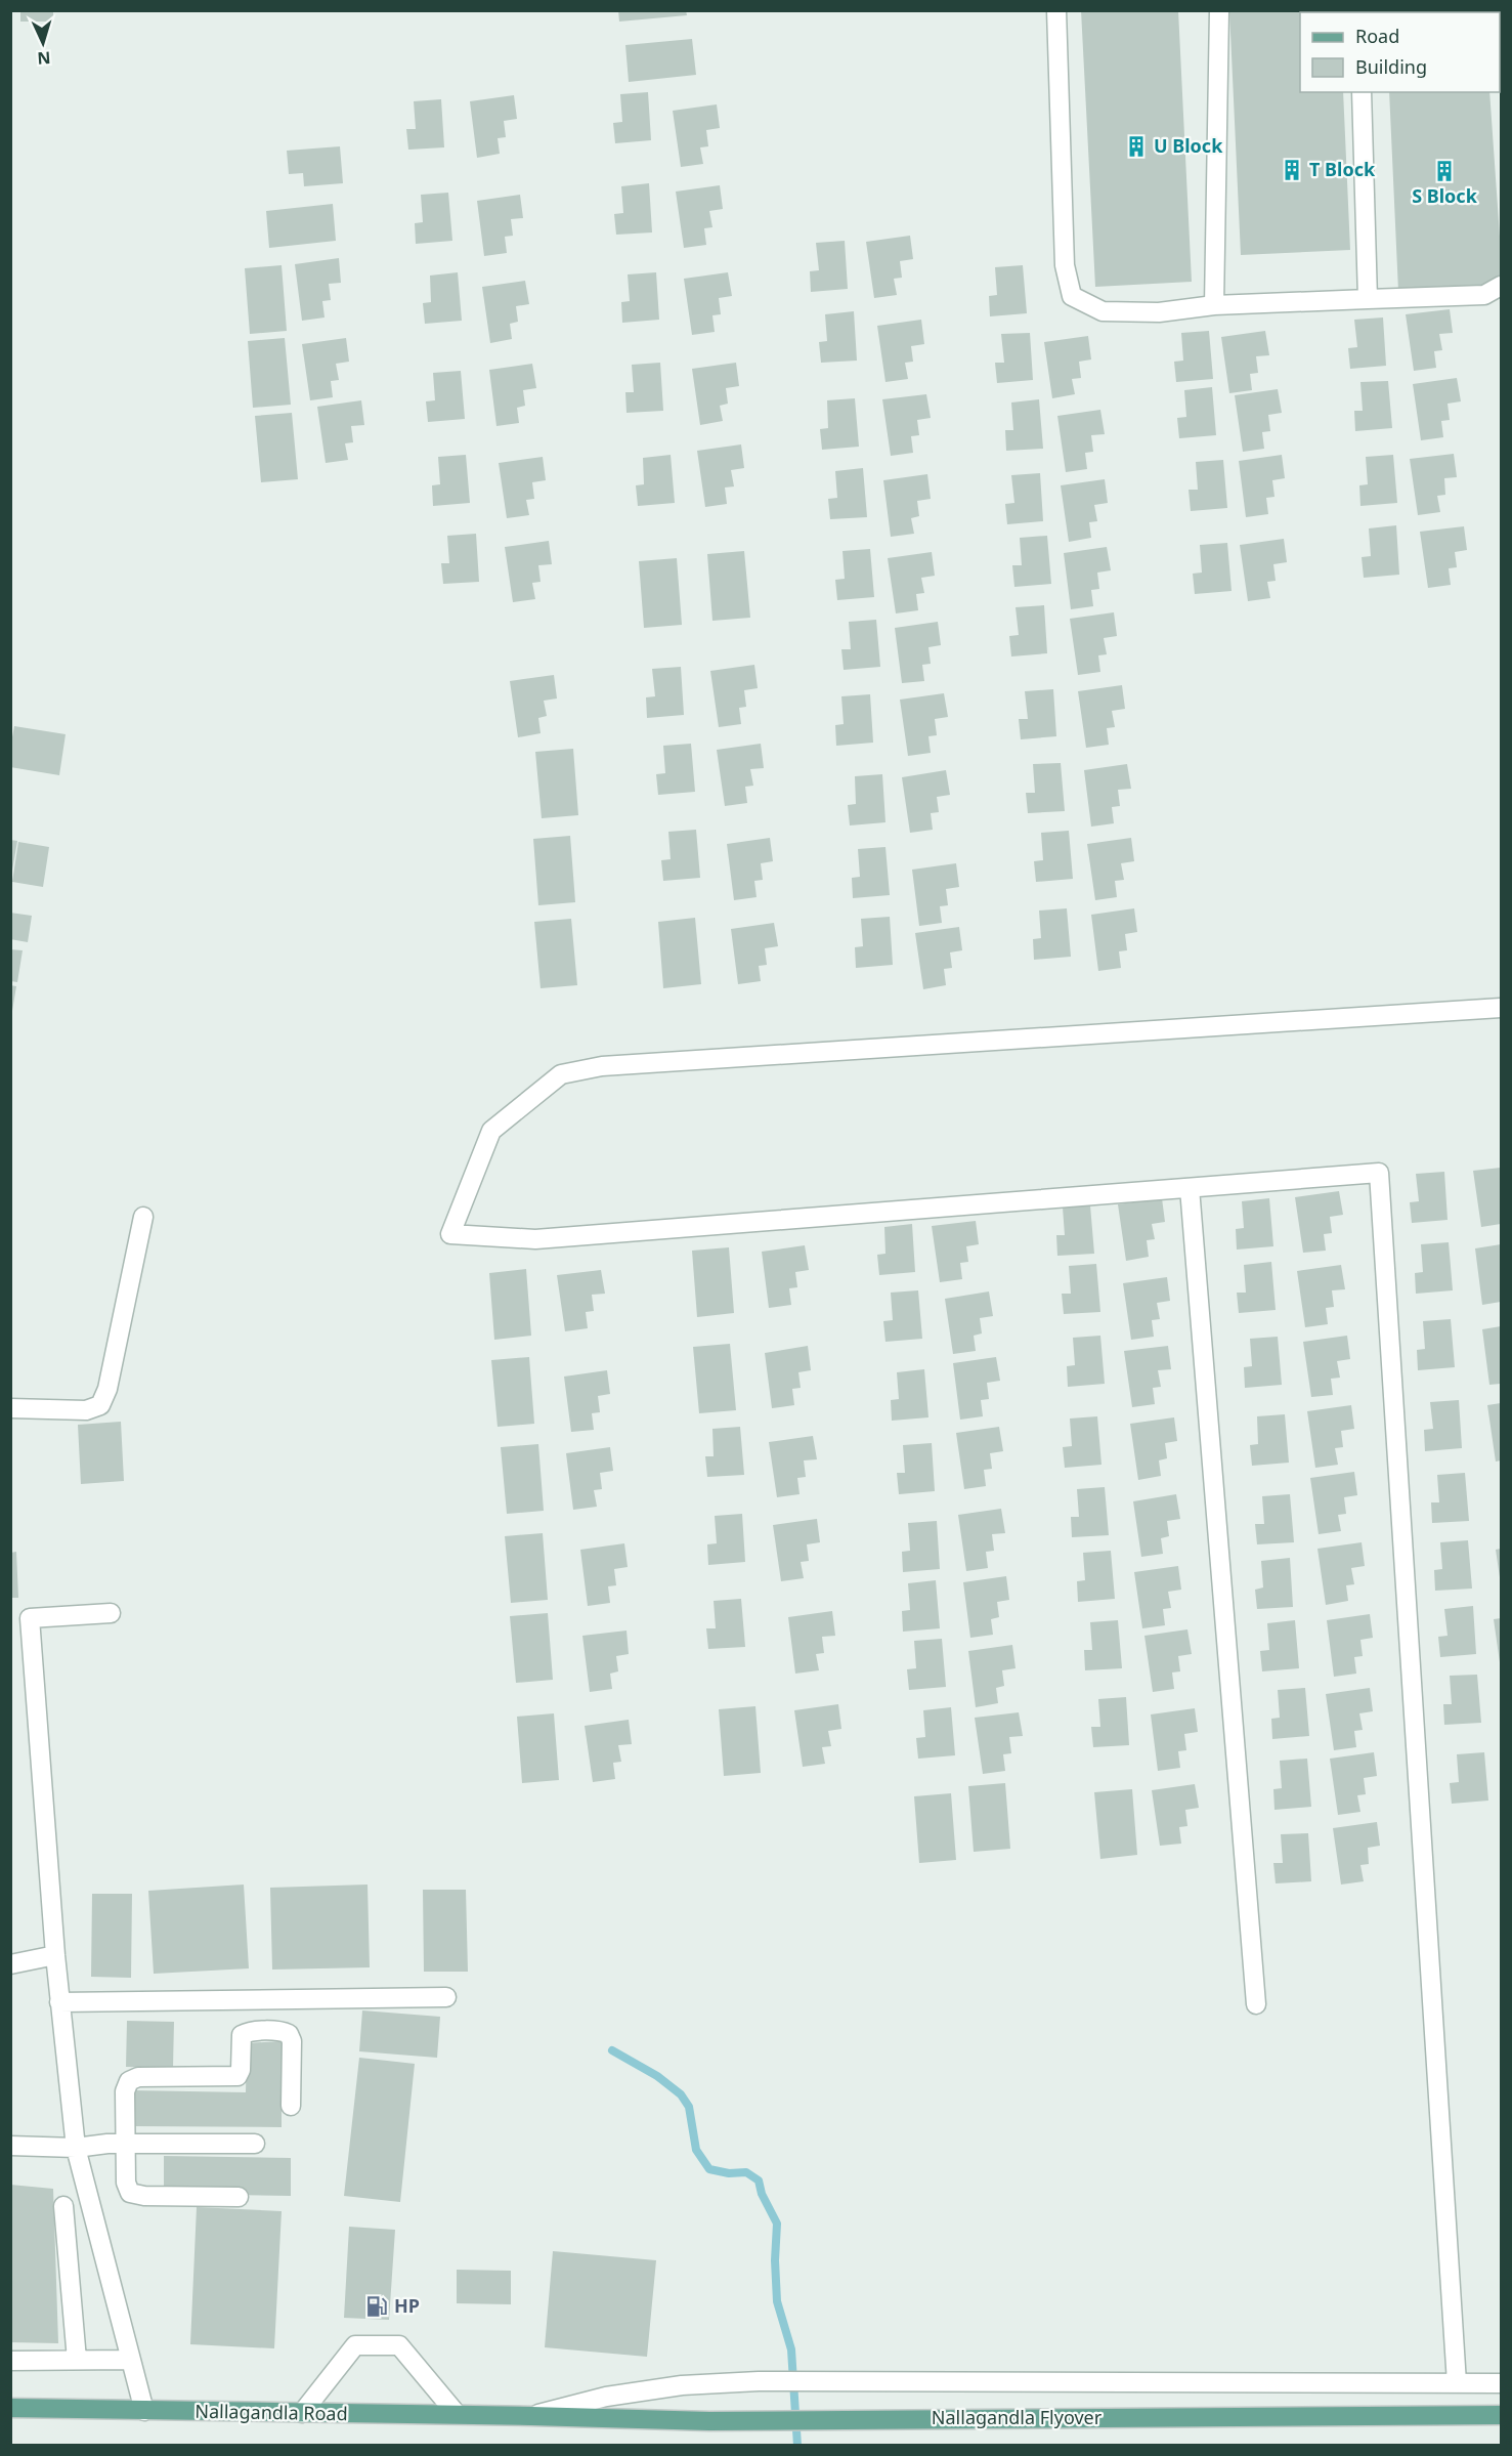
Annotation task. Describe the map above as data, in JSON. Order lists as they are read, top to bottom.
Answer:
{
  "streets": {
    "main road": ["Nallagandla Road", "Nallagandla Flyover"]
  },
  "crossings": [
    ["Nallagandla Road", "Nallagandla Flyover"]
  ],
  "places": {
    "building": ["U Block", "T Block", "S Block"],
    "fuel station": ["HP"]
  },
  "legend": ["Road", "Building"],
  "north": "bottom"
}
